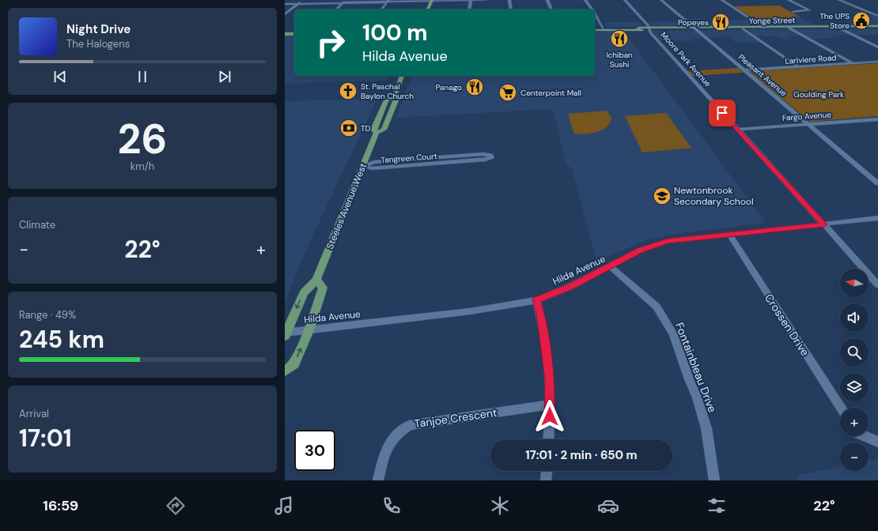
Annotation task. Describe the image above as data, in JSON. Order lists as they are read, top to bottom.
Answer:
{
  "streets": {
    "main road": ["Yonge Street", "Steeles Avenue West"],
    "street": [
      "Moore Park Avenue",
      "Lariviere Road",
      "Pleasant Avenue",
      "Fargo Avenue",
      "Tangreen Court",
      "Hilda Avenue",
      "Crossen Drive",
      "Fontainbleau Drive",
      "Tanjoe Crescent"
    ]
  },
  "crossings": [
    ["Yonge Street", "Moore Park Avenue"],
    ["Yonge Street", "Pleasant Avenue"],
    ["Moore Park Avenue", "Fargo Avenue"],
    ["Moore Park Avenue", "Hilda Avenue"],
    ["Lariviere Road", "Pleasant Avenue"],
    ["Pleasant Avenue", "Fargo Avenue"],
    ["Tangreen Court", "Steeles Avenue West"],
    ["Steeles Avenue West", "Hilda Avenue"],
    ["Hilda Avenue", "Crossen Drive"],
    ["Hilda Avenue", "Fontainbleau Drive"]
  ],
  "parks": ["Goulding Park"],
  "places": {
    "public building": ["The UPS Store"],
    "restaurant": ["Popeyes", "Ichiban Sushi", "Panago"],
    "church": ["St. Paschal Baylon Church"],
    "supermarket": ["Centerpoint Mall"],
    "bank": ["TD"],
    "school or university": ["Newtonbrook Secondary School"]
  },
  "north": "left",
  "page": {
    "turn": ["100 m", "Hilda Avenue"],
    "song": ["Night Drive", "The Halogens"],
    "tile": [
      ["26", "km/h"],
      "Climate",
      ["Range · 49%", "245 km"],
      ["Arrival", "17:01"]
    ],
    "heat": ["−", "22°", "+"],
    "map_buttons": ["+", "−"],
    "limit": "30",
    "trip": "17:01 · 2 min · 650 m",
    "tabs": ["16:59", "22°"]
  }
}
